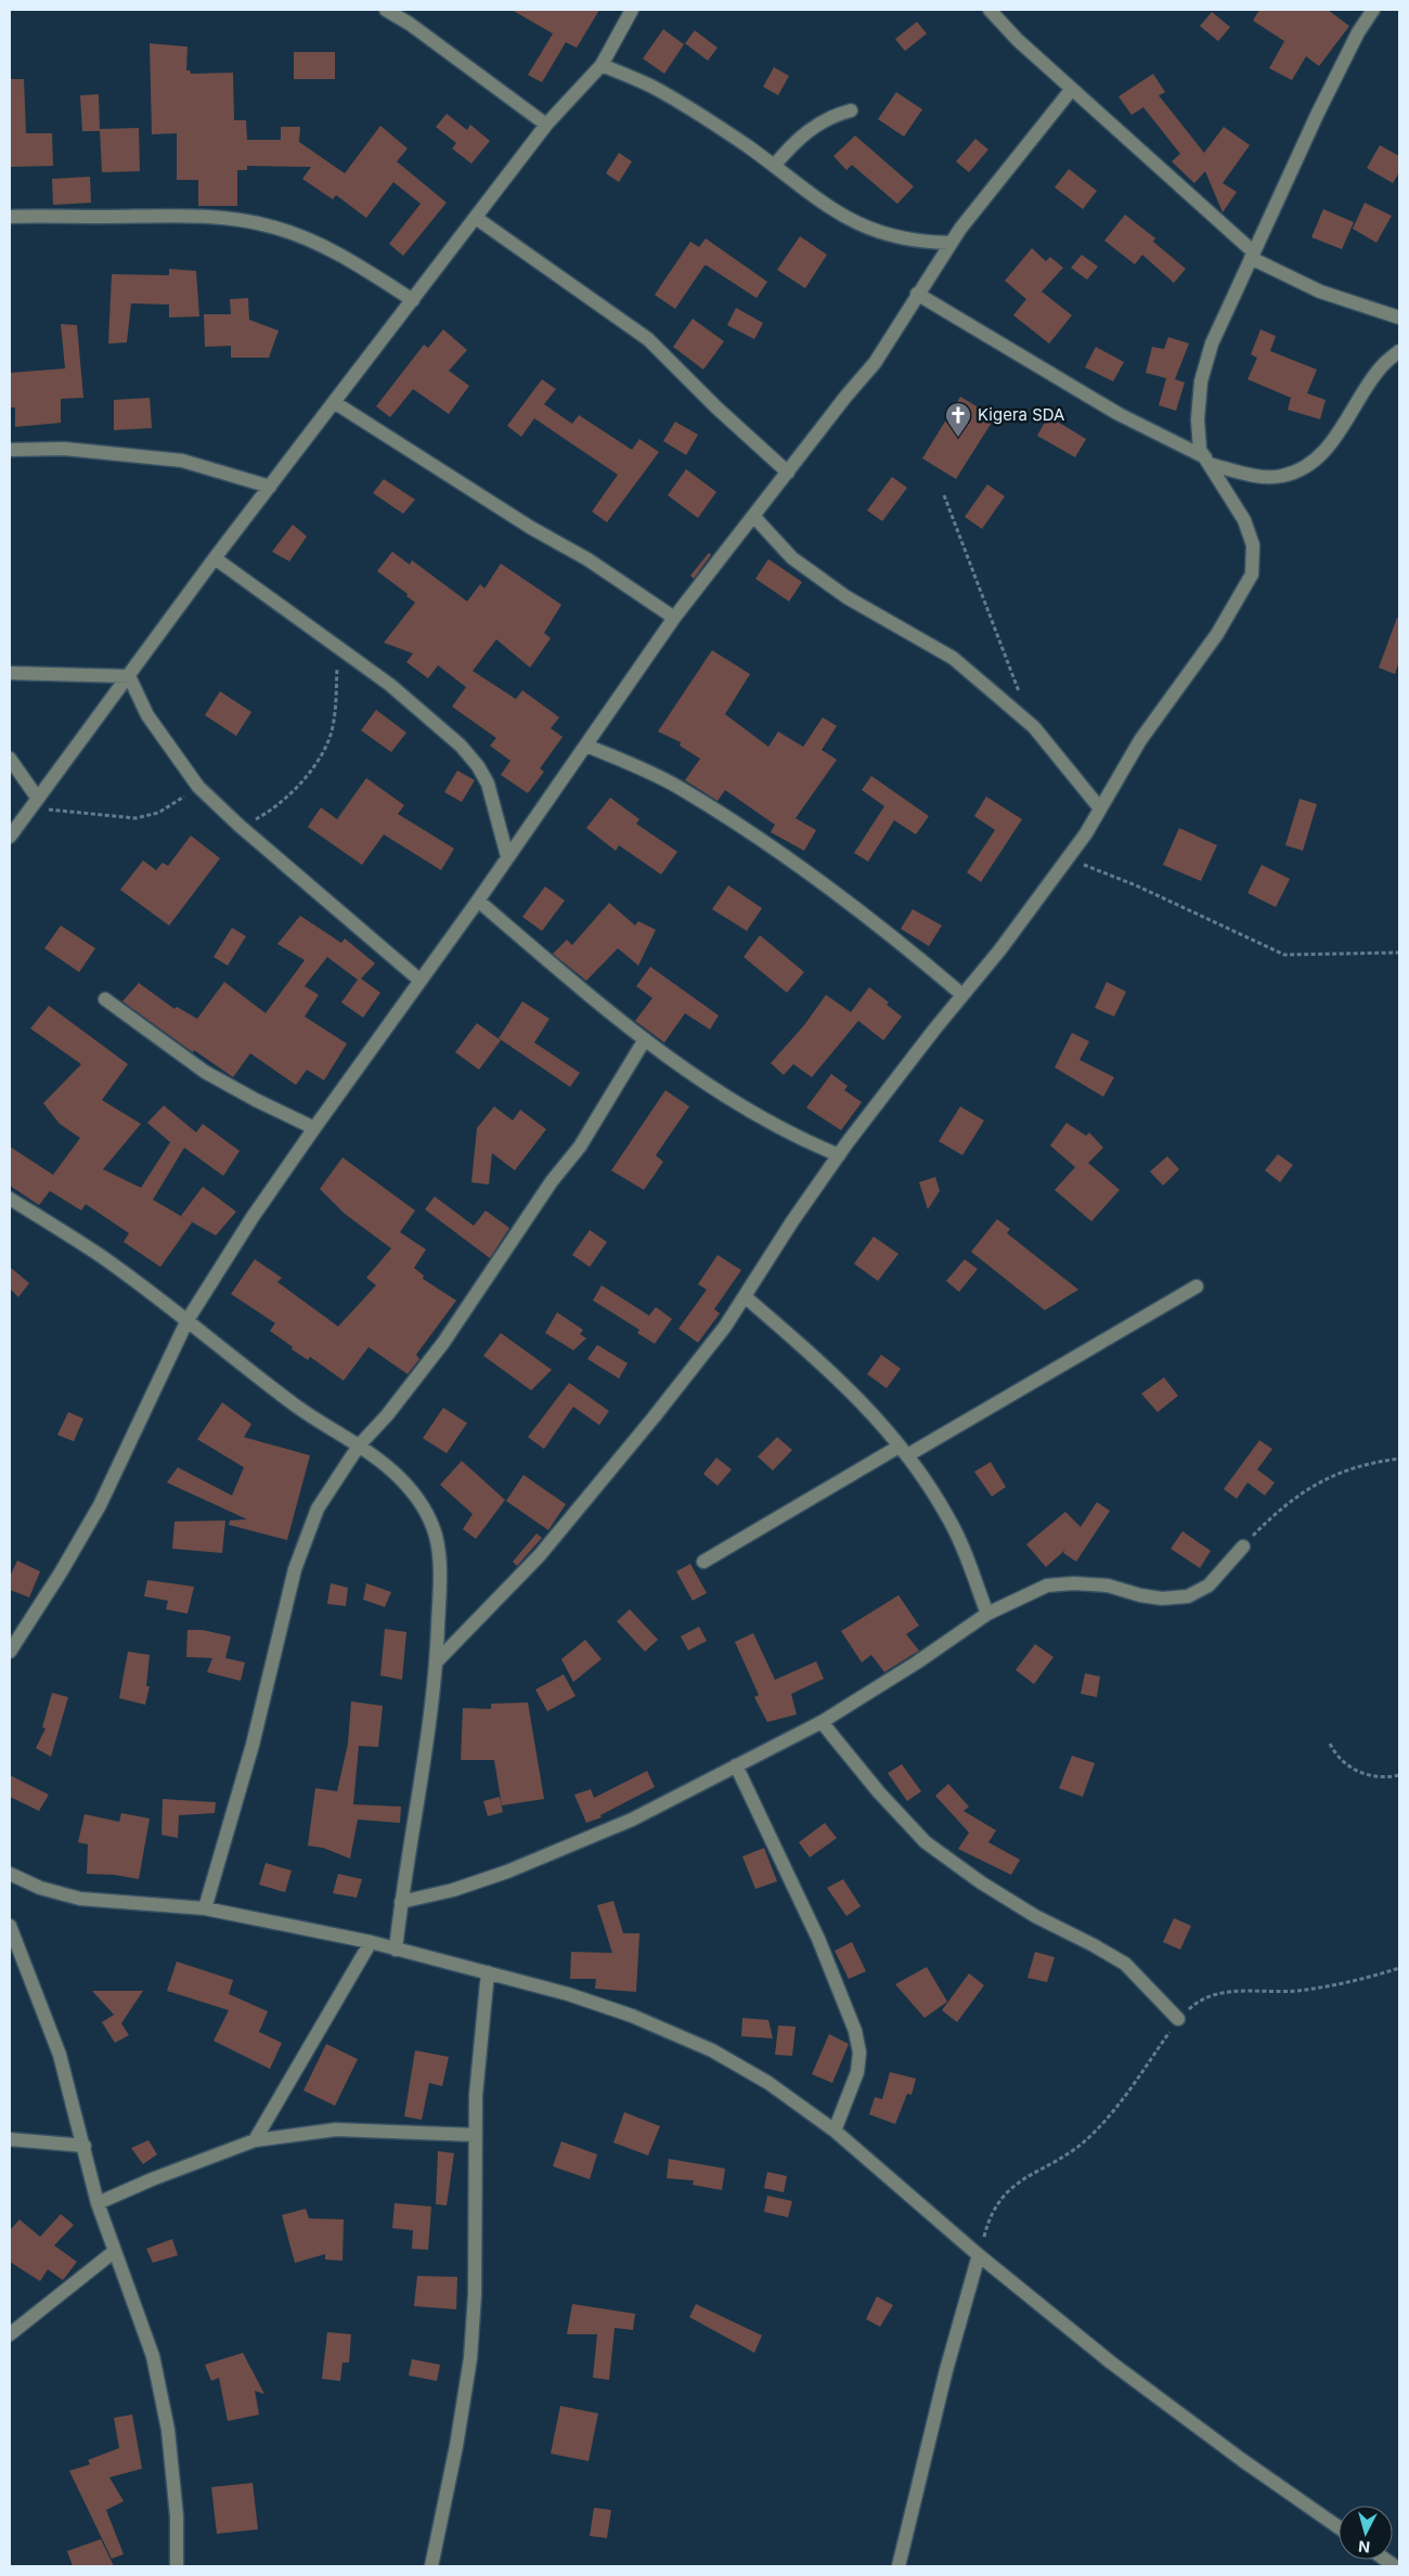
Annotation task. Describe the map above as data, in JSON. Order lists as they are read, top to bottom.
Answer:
{
  "places": {
    "church": ["Kigera SDA"]
  },
  "north": "bottom"
}
